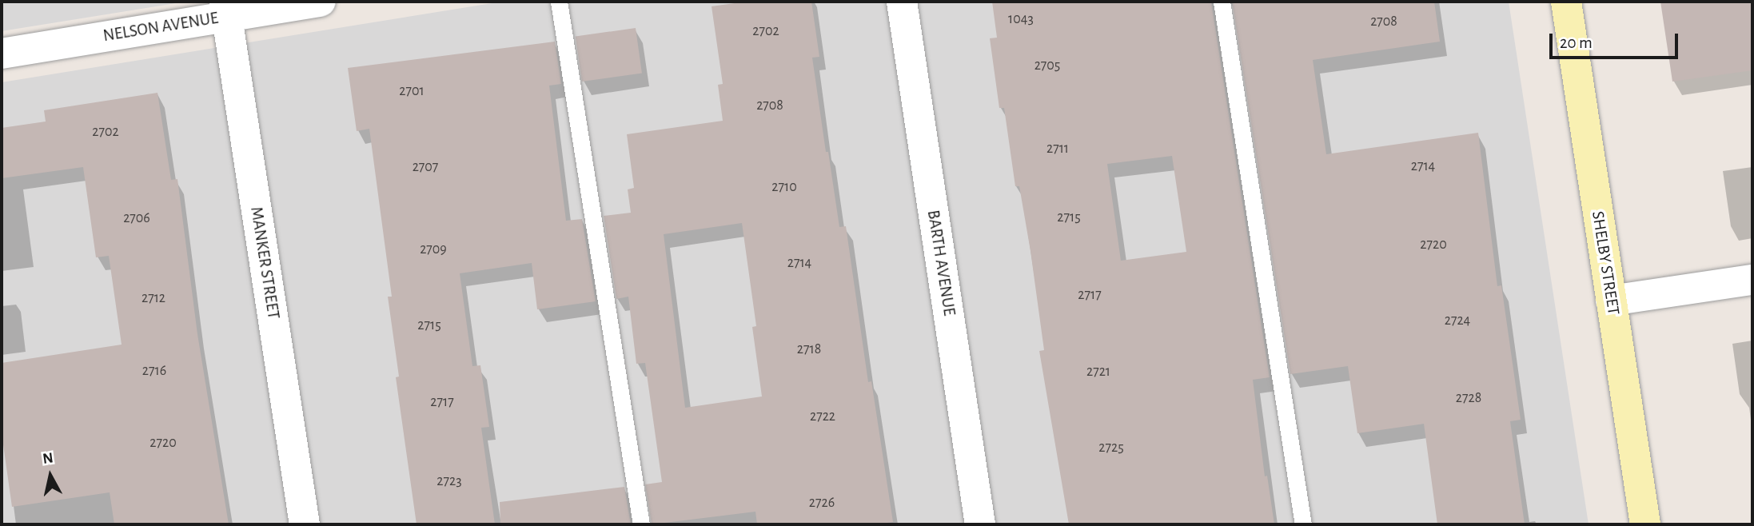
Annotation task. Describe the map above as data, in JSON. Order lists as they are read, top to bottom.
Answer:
{
  "streets": {
    "main road": ["SHELBY STREET"],
    "street": ["NELSON AVENUE", "MANKER STREET", "BARTH AVENUE"]
  },
  "crossings": [
    ["NELSON AVENUE", "MANKER STREET"]
  ],
  "house_numbers": [
    "1043",
    "2708",
    "2702",
    "2705",
    "2701",
    "2708",
    "2702",
    "2711",
    "2714",
    "2707",
    "2710",
    "2715",
    "2706",
    "2720",
    "2709",
    "2714",
    "2717",
    "2712",
    "2724",
    "2715",
    "2718",
    "2716",
    "2721",
    "2728",
    "2717",
    "2722",
    "2720",
    "2725",
    "2723",
    "2726"
  ],
  "scale_bar": "20 m",
  "north": "top"
}
